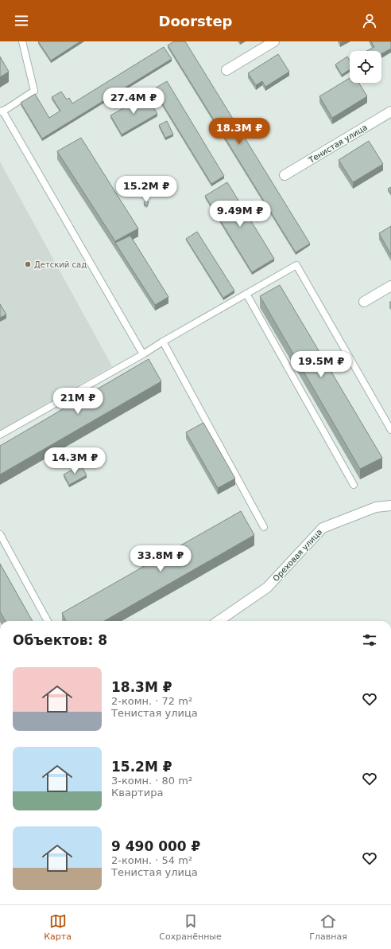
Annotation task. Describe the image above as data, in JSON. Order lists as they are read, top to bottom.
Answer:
{
  "streets": {
    "street": ["Тенистая улица", "Ореховая улица"]
  },
  "places": ["Детский сад"],
  "page": {
    "header": "Doorstep",
    "price": [
      "27.4M ₽",
      "18.3M ₽",
      "15.2M ₽",
      "9.49M ₽",
      "19.5M ₽",
      "21M ₽",
      "14.3M ₽",
      "33.8M ₽"
    ],
    "heading": "Объектов: 8",
    "list": [
      {
        "name": "18.3M ₽",
        "note": "2-комн. · 72 m² · Тенистая улица"
      },
      {
        "name": "15.2M ₽",
        "note": "3-комн. · 80 m² · Квартира"
      },
      {
        "name": "9 490 000 ₽",
        "note": "2-комн. · 54 m² · Тенистая улица"
      }
    ],
    "tabs": ["Карта", "Сохранённые", "Главная"]
  }
}
